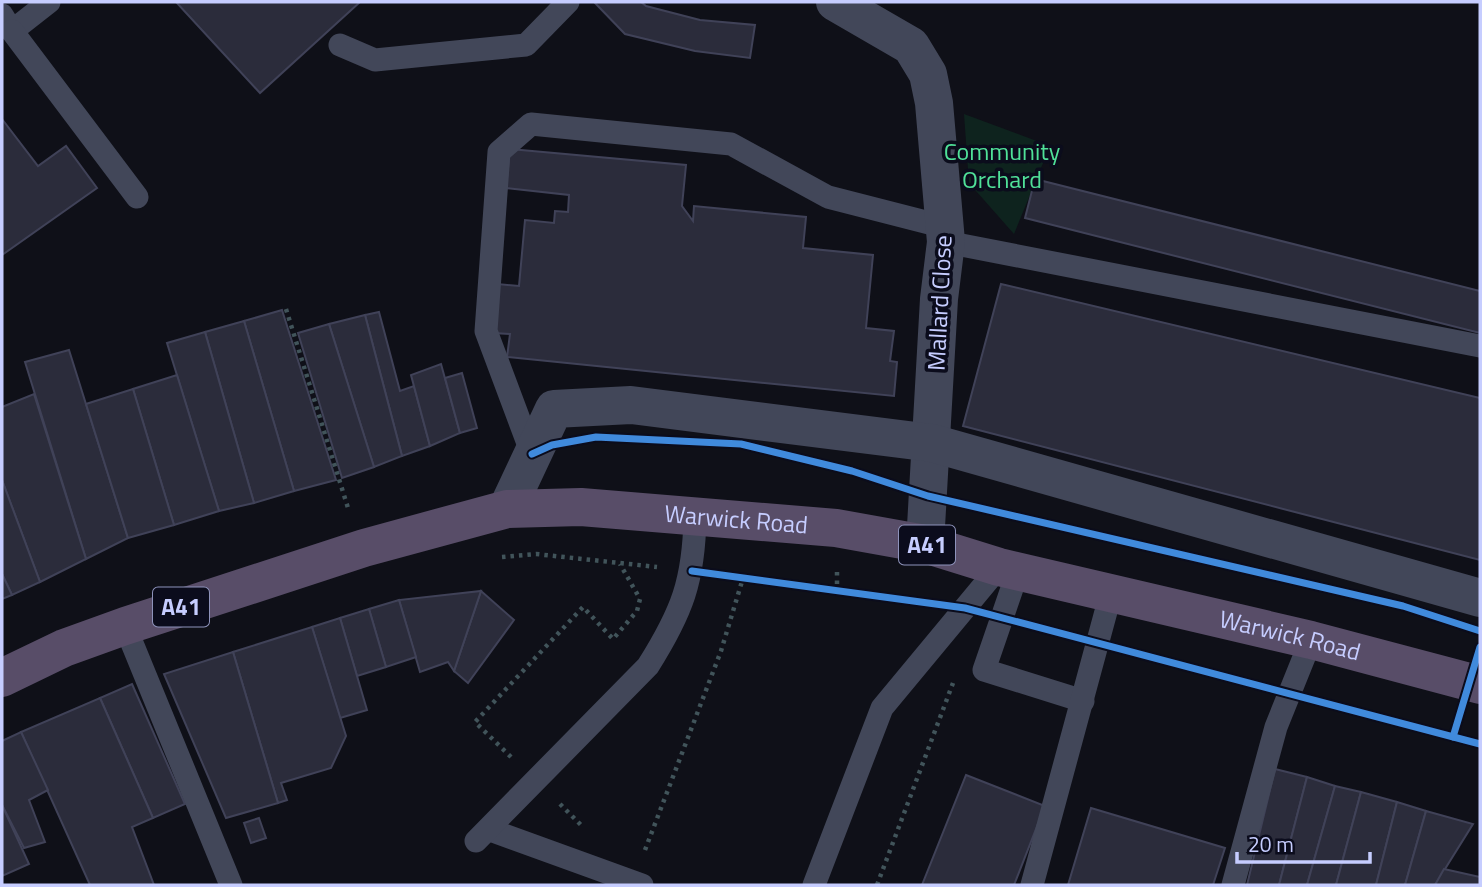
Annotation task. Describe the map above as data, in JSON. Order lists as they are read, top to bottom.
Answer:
{
  "streets": {
    "highway": ["Warwick Road", "A41"],
    "street": ["Mallard Close"]
  },
  "crossings": [
    ["Mallard Close", "Warwick Road"]
  ],
  "parks": ["Community Orchard"],
  "scale_bar": "20 m"
}
